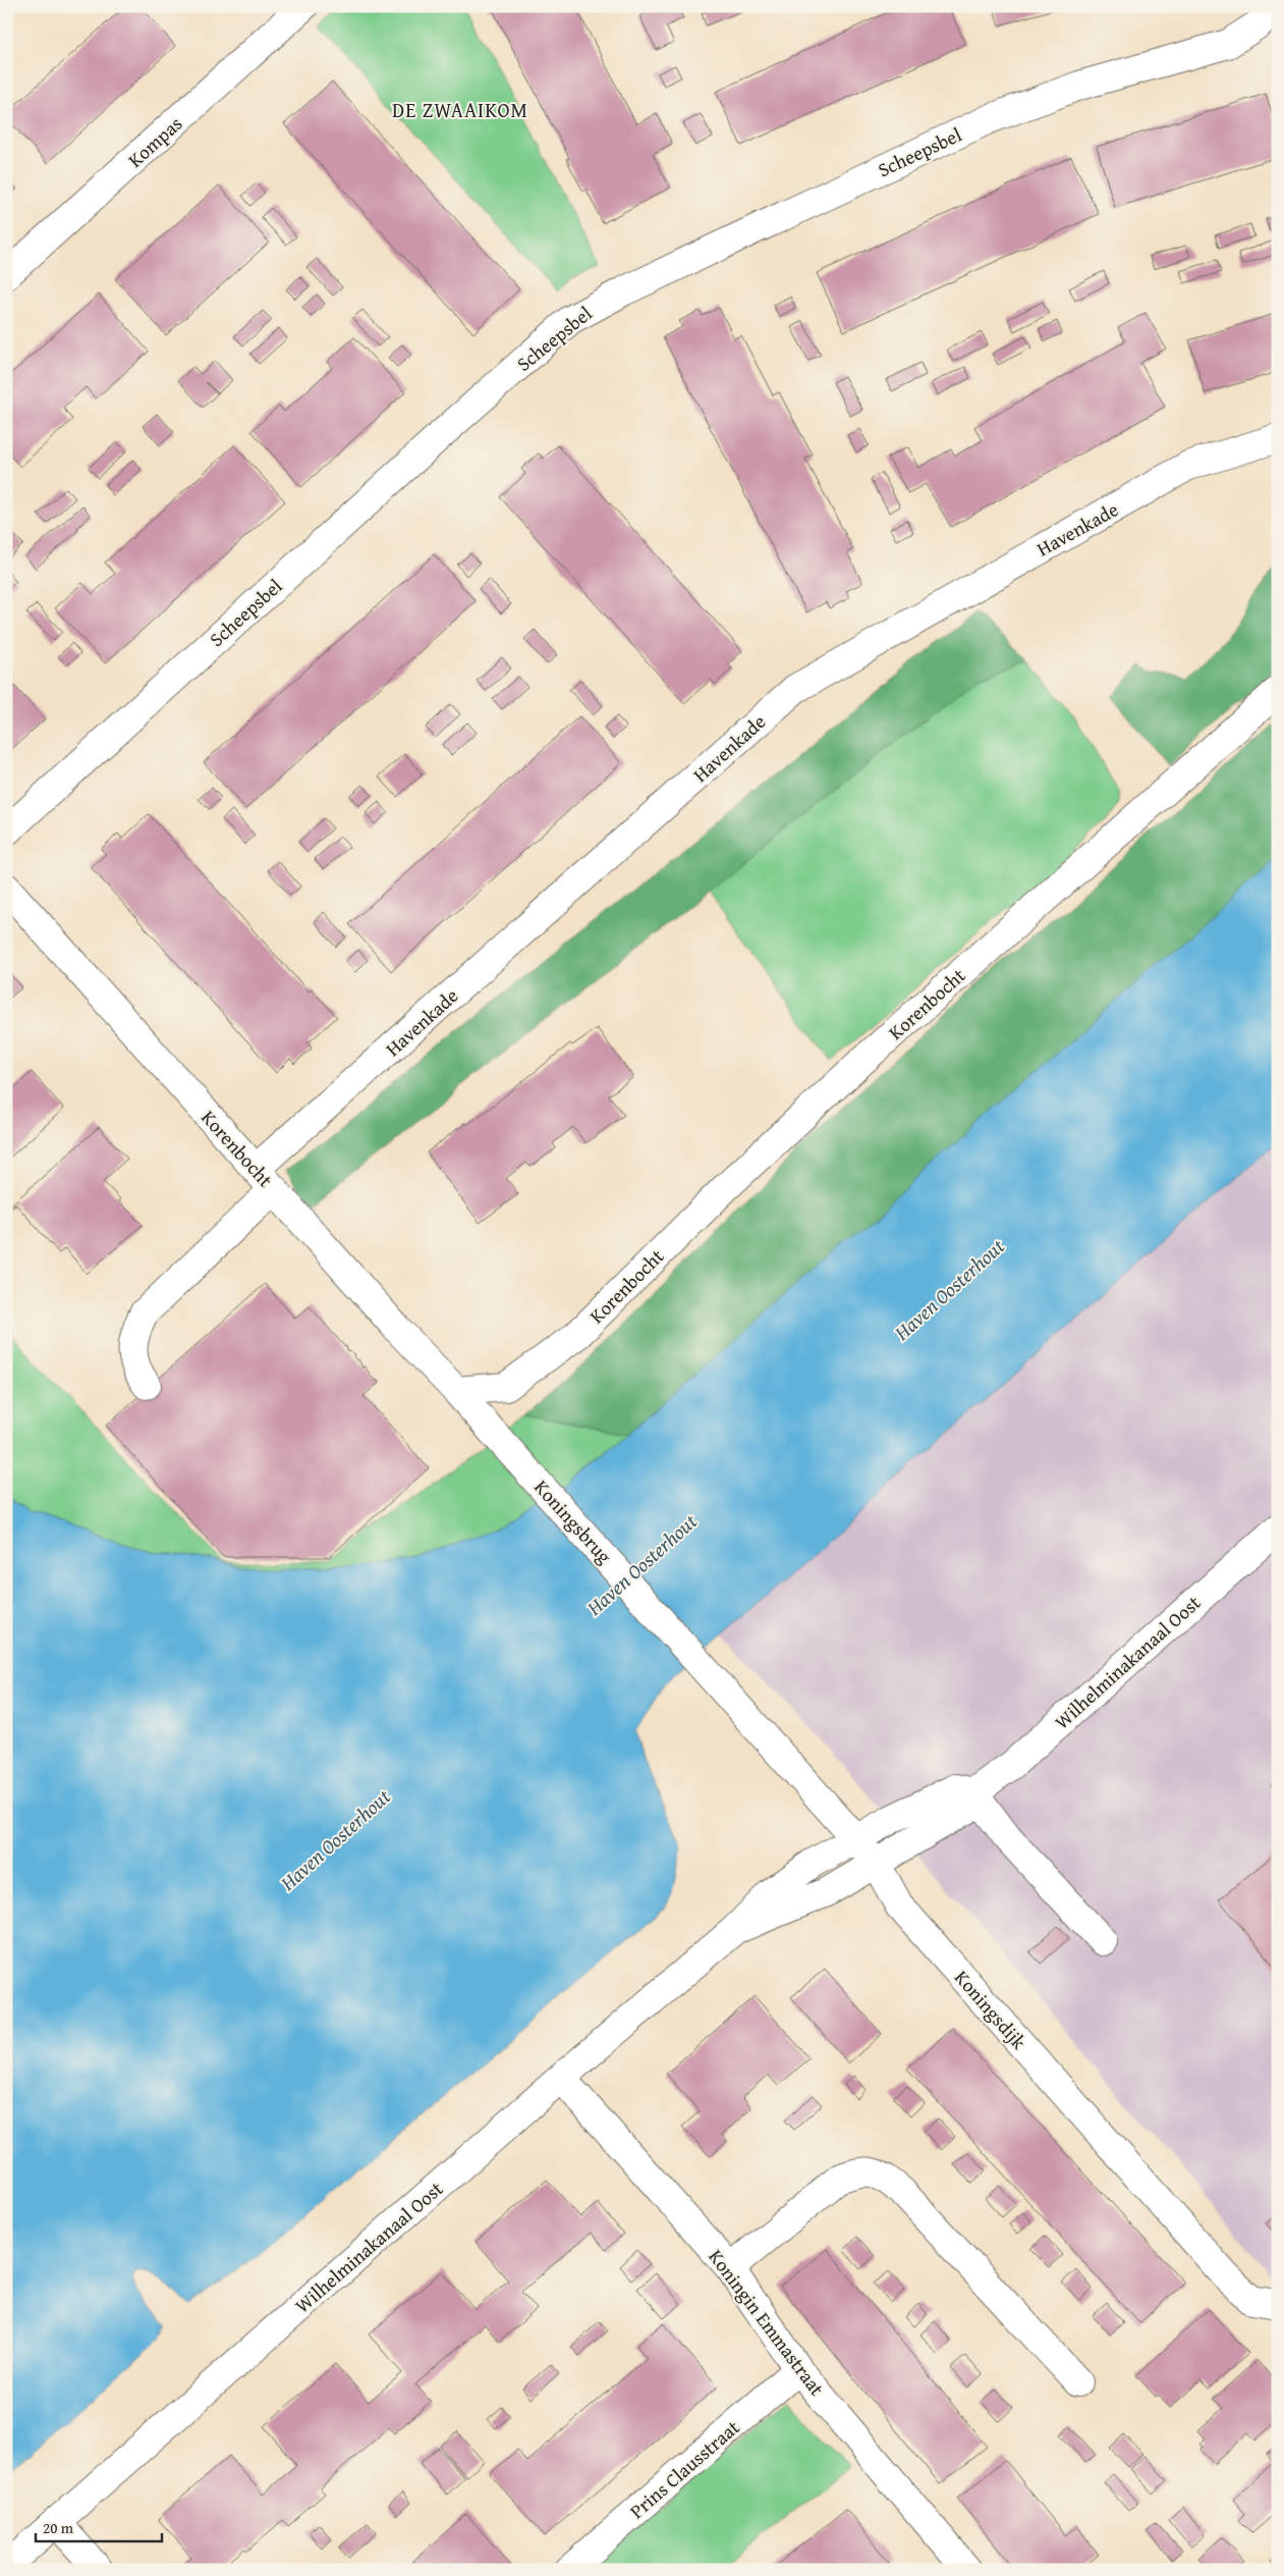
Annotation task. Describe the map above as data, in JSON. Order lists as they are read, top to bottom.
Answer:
{
  "streets": {
    "street": [
      "Kompas",
      "Scheepsbel",
      "Havenkade",
      "Korenbocht",
      "Koningsbrug",
      "Wilhelminakanaal Oost",
      "Koningsdijk",
      "Koningin Emmastraat",
      "Prins Clausstraat"
    ]
  },
  "crossings": [
    ["Havenkade", "Korenbocht"],
    ["Korenbocht", "Koningsbrug"],
    ["Koningsbrug", "Koningsdijk"],
    ["Wilhelminakanaal Oost", "Koningsdijk"],
    ["Wilhelminakanaal Oost", "Koningin Emmastraat"],
    ["Koningin Emmastraat", "Prins Clausstraat"]
  ],
  "districts": ["DE ZWAAIKOM"],
  "water": ["Haven Oosterhout"],
  "scale_bar": "20 m"
}
